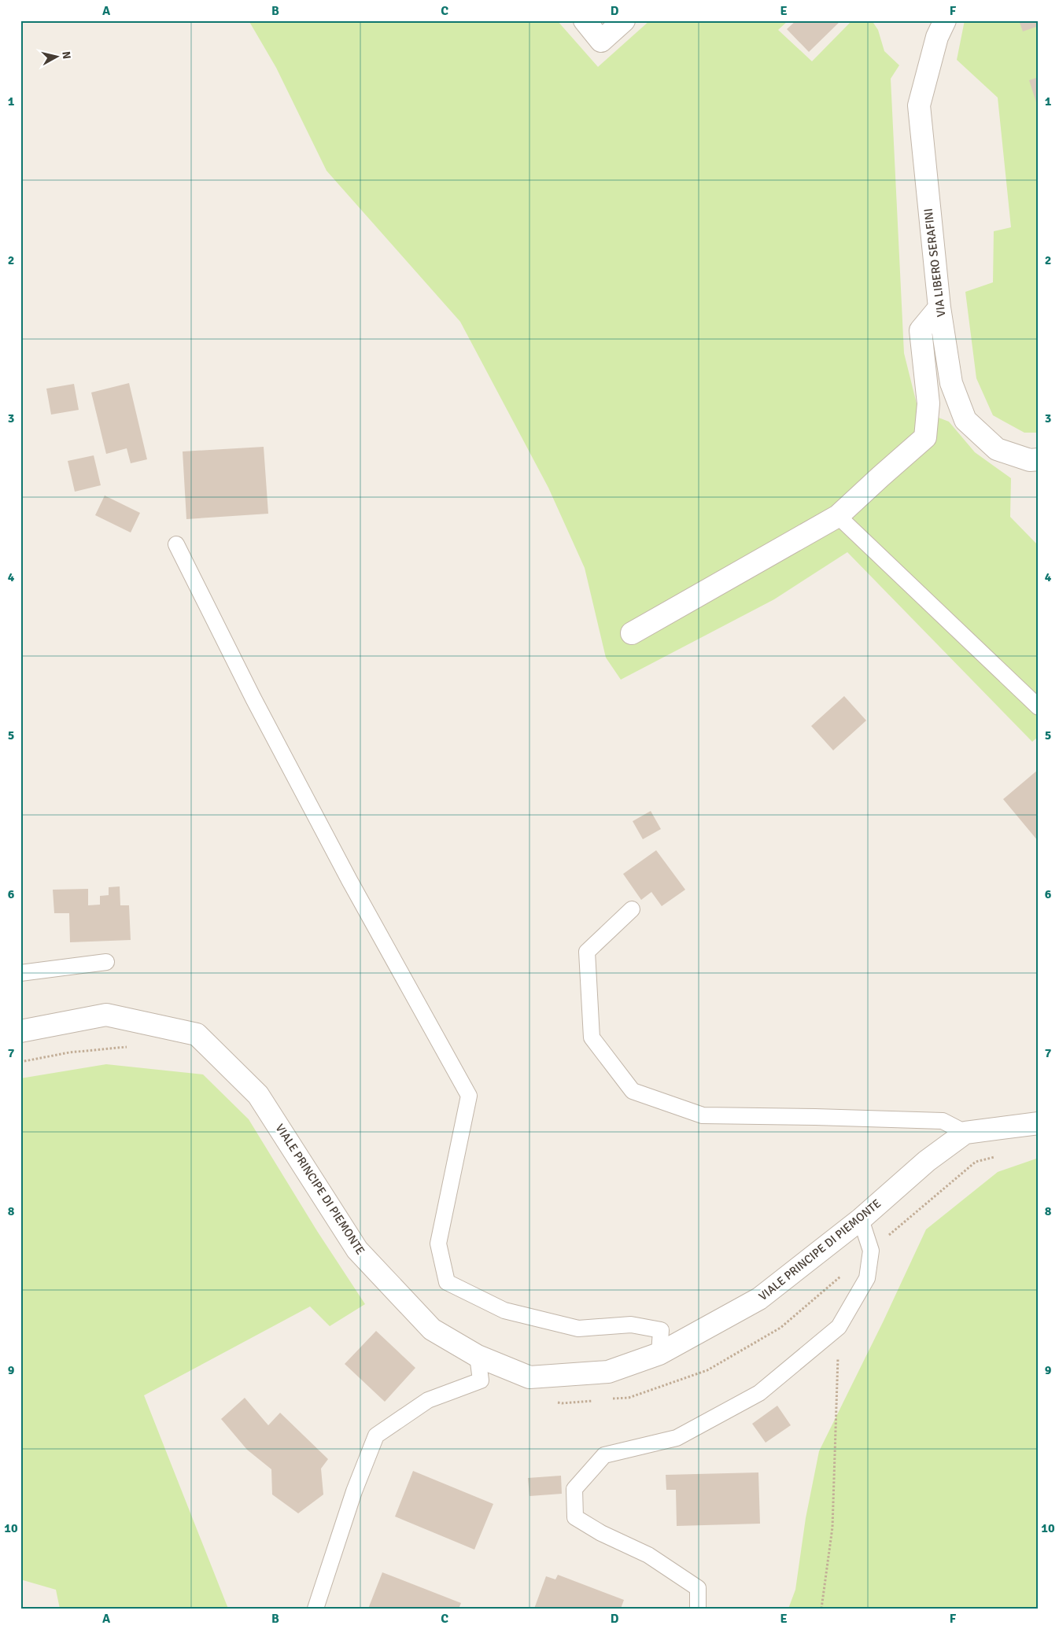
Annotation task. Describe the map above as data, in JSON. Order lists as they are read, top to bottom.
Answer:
{
  "streets": {
    "street": ["VIA LIBERO SERAFINI", "VIALE PRINCIPE DI PIEMONTE"]
  },
  "north": "right",
  "grid": {
    "columns": [
      "A",
      "B",
      "C",
      "D",
      "E",
      "F"
    ],
    "rows": [
      "1",
      "2",
      "3",
      "4",
      "5",
      "6",
      "7",
      "8",
      "9",
      "10"
    ]
  }
}
